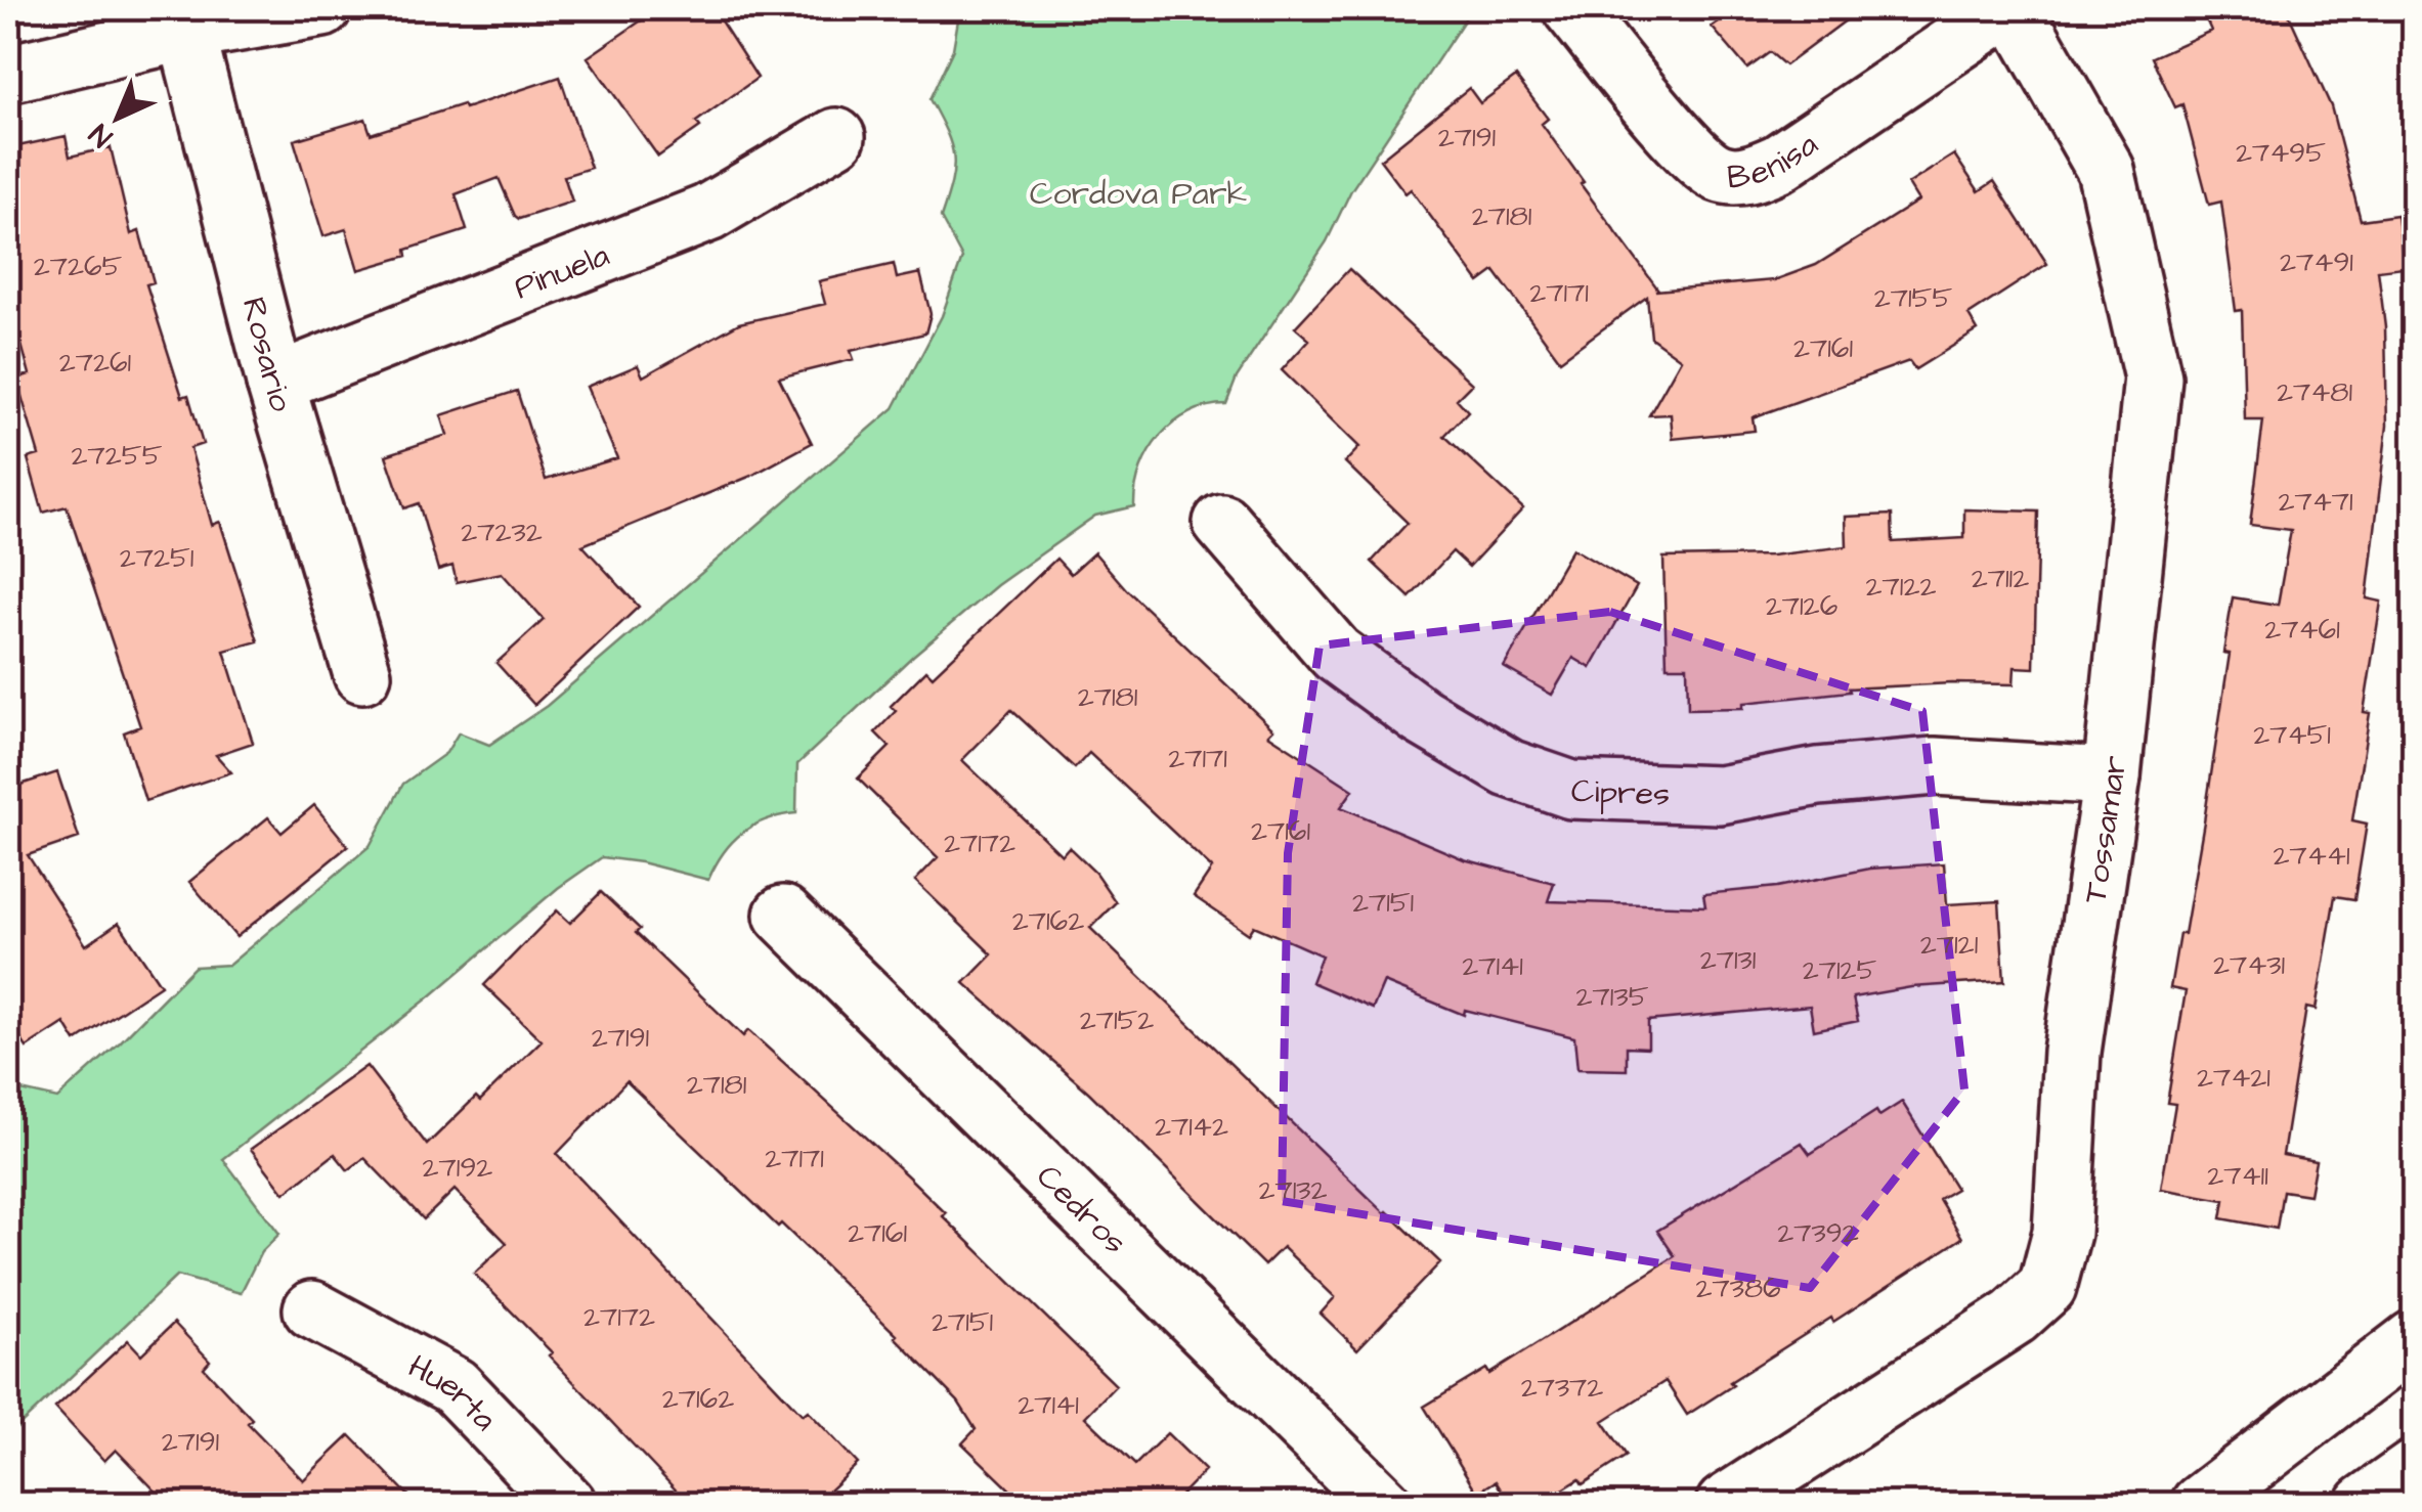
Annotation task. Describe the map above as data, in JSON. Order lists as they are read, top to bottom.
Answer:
{
  "streets": {
    "street": [
      "Benisa",
      "Pinuela",
      "Rosario",
      "Cipres",
      "Tossamar",
      "Cedros",
      "Huerta"
    ]
  },
  "crossings": [
    ["Benisa", "Tossamar"],
    ["Pinuela", "Rosario"],
    ["Cipres", "Tossamar"]
  ],
  "parks": ["Cordova Park"],
  "house_numbers": [
    "27191",
    "27495",
    "27181",
    "27491",
    "27265",
    "27171",
    "27155",
    "27161",
    "27261",
    "27481",
    "27255",
    "27471",
    "27232",
    "27251",
    "27112",
    "27122",
    "27126",
    "27461",
    "27181",
    "27451",
    "27171",
    "27161",
    "27172",
    "27441",
    "27151",
    "27162",
    "27121",
    "27131",
    "27431",
    "27141",
    "27125",
    "27135",
    "27152",
    "27191",
    "27421",
    "27181",
    "27142",
    "27171",
    "27192",
    "27411",
    "27132",
    "27161",
    "27392",
    "27386",
    "27172",
    "27151",
    "27372",
    "27162",
    "27141",
    "27191"
  ],
  "north": "bottom left"
}
